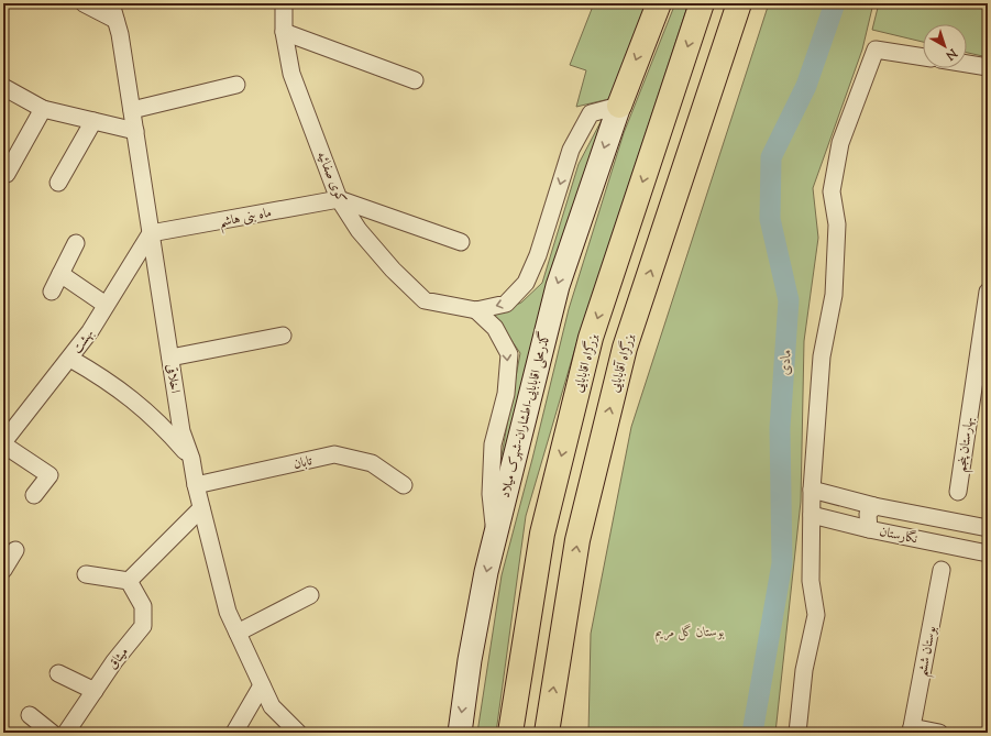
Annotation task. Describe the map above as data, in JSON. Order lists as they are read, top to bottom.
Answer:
{
  "streets": {
    "highway": ["بزرگراه اقابابایی", "بزرگراه آقابابایی"],
    "main road": ["گذرمحلی اقابابایی-اطشاران-شهرک میلاد"],
    "street": [
      "کوی صفائیه",
      "ماه بنی هاشم",
      "بهشت",
      "اخلاقی",
      "بهارستان پنجم",
      "تابان",
      "نگارستان",
      "بوستان ششم",
      "میثاق"
    ]
  },
  "crossings": [
    ["کوی صفائیه", "ماه بنی هاشم"],
    ["ماه بنی هاشم", "بهشت"],
    ["ماه بنی هاشم", "اخلاقی"],
    ["بهشت", "اخلاقی"],
    ["اخلاقی", "تابان"]
  ],
  "one_way": ["بزرگراه اقابابایی", "بزرگراه آقابابایی", "گذرمحلی اقابابایی-اطشاران-شهرک میلاد"],
  "water": ["مادی"],
  "parks": ["بوستان گل مریم"],
  "north": "bottom right"
}
